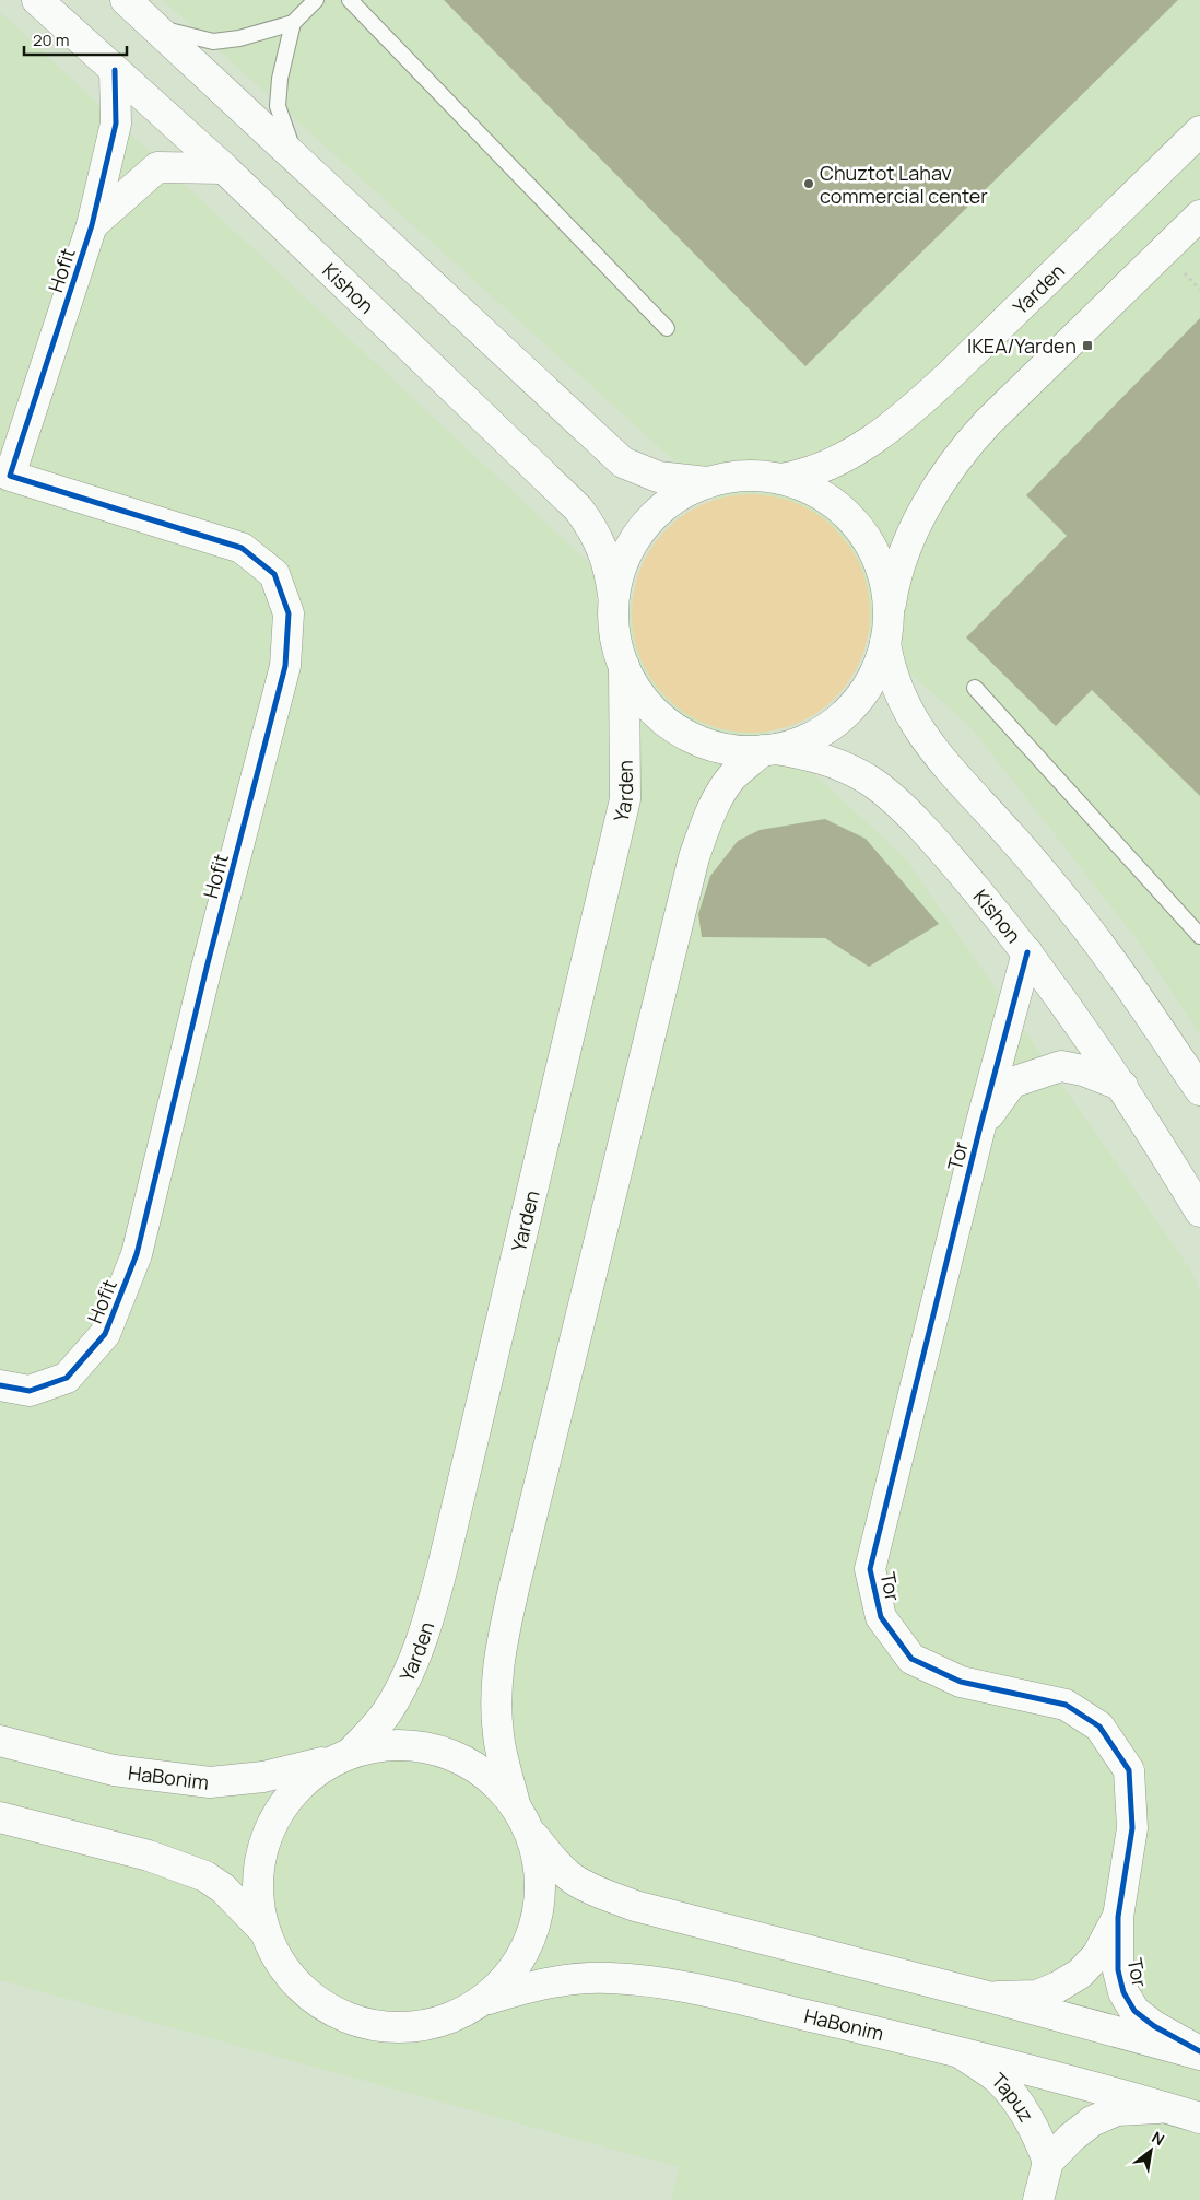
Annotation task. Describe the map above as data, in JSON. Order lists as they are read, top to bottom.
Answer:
{
  "streets": {
    "street": [
      "Hofit",
      "Kishon",
      "Yarden",
      "Tor",
      "HaBonim",
      "Tapuz"
    ]
  },
  "crossings": [
    ["Hofit", "Kishon"],
    ["Kishon", "Tor"],
    ["Yarden", "HaBonim"],
    ["HaBonim", "Tapuz"]
  ],
  "places": {
    "other": ["Chuztot Lahav commercial center"],
    "transit": ["IKEA/Yarden"]
  },
  "scale_bar": "20 m",
  "north": "top right"
}
